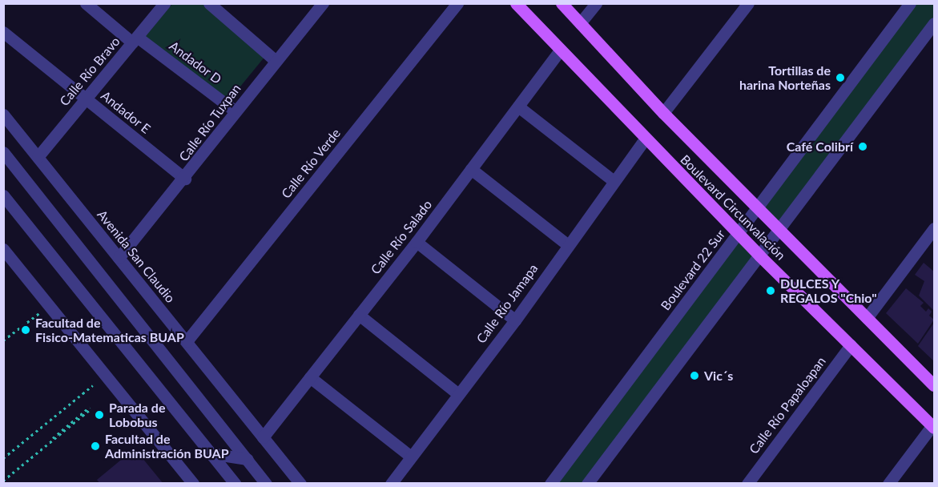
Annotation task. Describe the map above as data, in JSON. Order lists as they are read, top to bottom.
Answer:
{
  "streets": {
    "main road": ["Boulevard Circunvalación"],
    "street": [
      "Andador D",
      "Calle Río Bravo",
      "Andador E",
      "Calle Río Tuxpan",
      "Calle Río Verde",
      "Calle Río Salado",
      "Avenida San Claudio",
      "Boulevard 22 Sur",
      "Calle Río Jamapa",
      "Calle Río Papaloapan"
    ]
  },
  "crossings": [
    ["Andador D", "Calle Río Bravo"],
    ["Andador D", "Calle Río Tuxpan"],
    ["Calle Río Bravo", "Andador E"],
    ["Calle Río Bravo", "Avenida San Claudio"],
    ["Andador E", "Calle Río Tuxpan"],
    ["Calle Río Tuxpan", "Avenida San Claudio"],
    ["Calle Río Verde", "Avenida San Claudio"],
    ["Boulevard Circunvalación", "Calle Río Salado"],
    ["Boulevard Circunvalación", "Boulevard 22 Sur"],
    ["Boulevard Circunvalación", "Calle Río Jamapa"],
    ["Boulevard Circunvalación", "Calle Río Papaloapan"],
    ["Calle Río Salado", "Avenida San Claudio"]
  ],
  "places": [
    "Tortillas de harina Norteñas",
    "Café Colibrí",
    "DULCES Y REGALOS \"Chio\"",
    "Facultad de Fisico-Matematicas BUAP",
    "Vic´s",
    "Parada de Lobobus",
    "Facultad de Administración BUAP"
  ]
}
